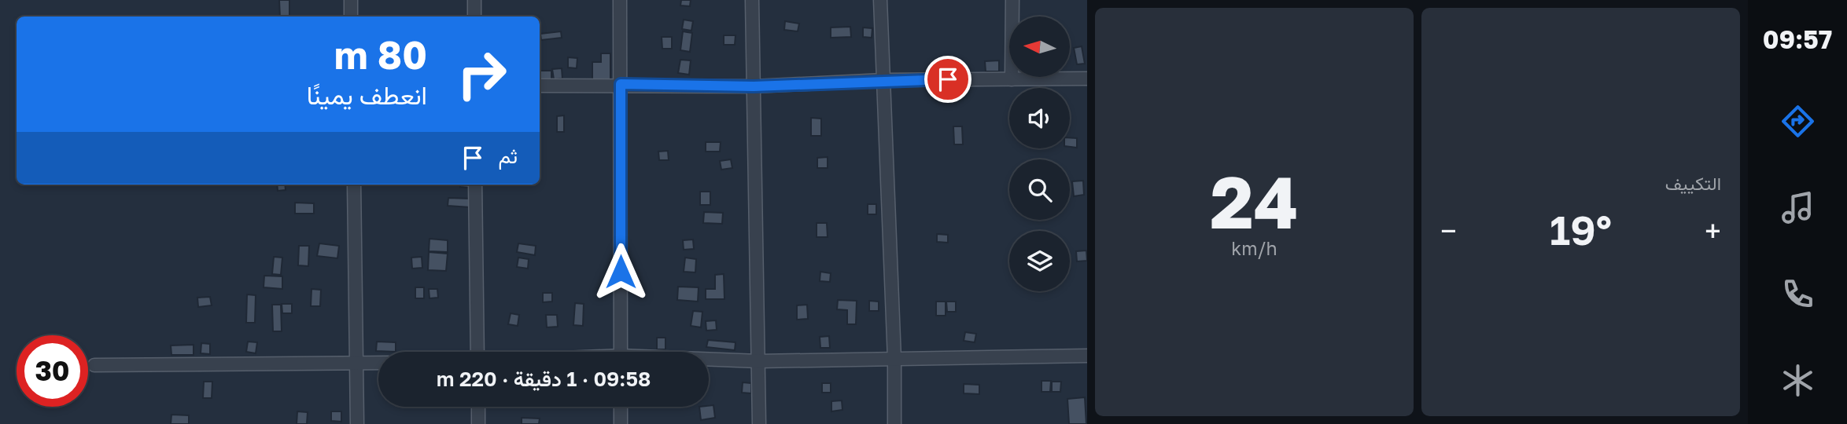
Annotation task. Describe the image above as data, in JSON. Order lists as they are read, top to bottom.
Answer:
{
  "north": "left",
  "page": {
    "tabs": "09:57",
    "tile": [
      "التكييف",
      ["24", "km/h"]
    ],
    "turn": ["80 m", "انعطف يمينًا"],
    "then": "ثم",
    "heat": ["−", "19°", "+"],
    "limit": "30",
    "trip": "09:58 · 1 دقيقة · 220 m"
  }
}
